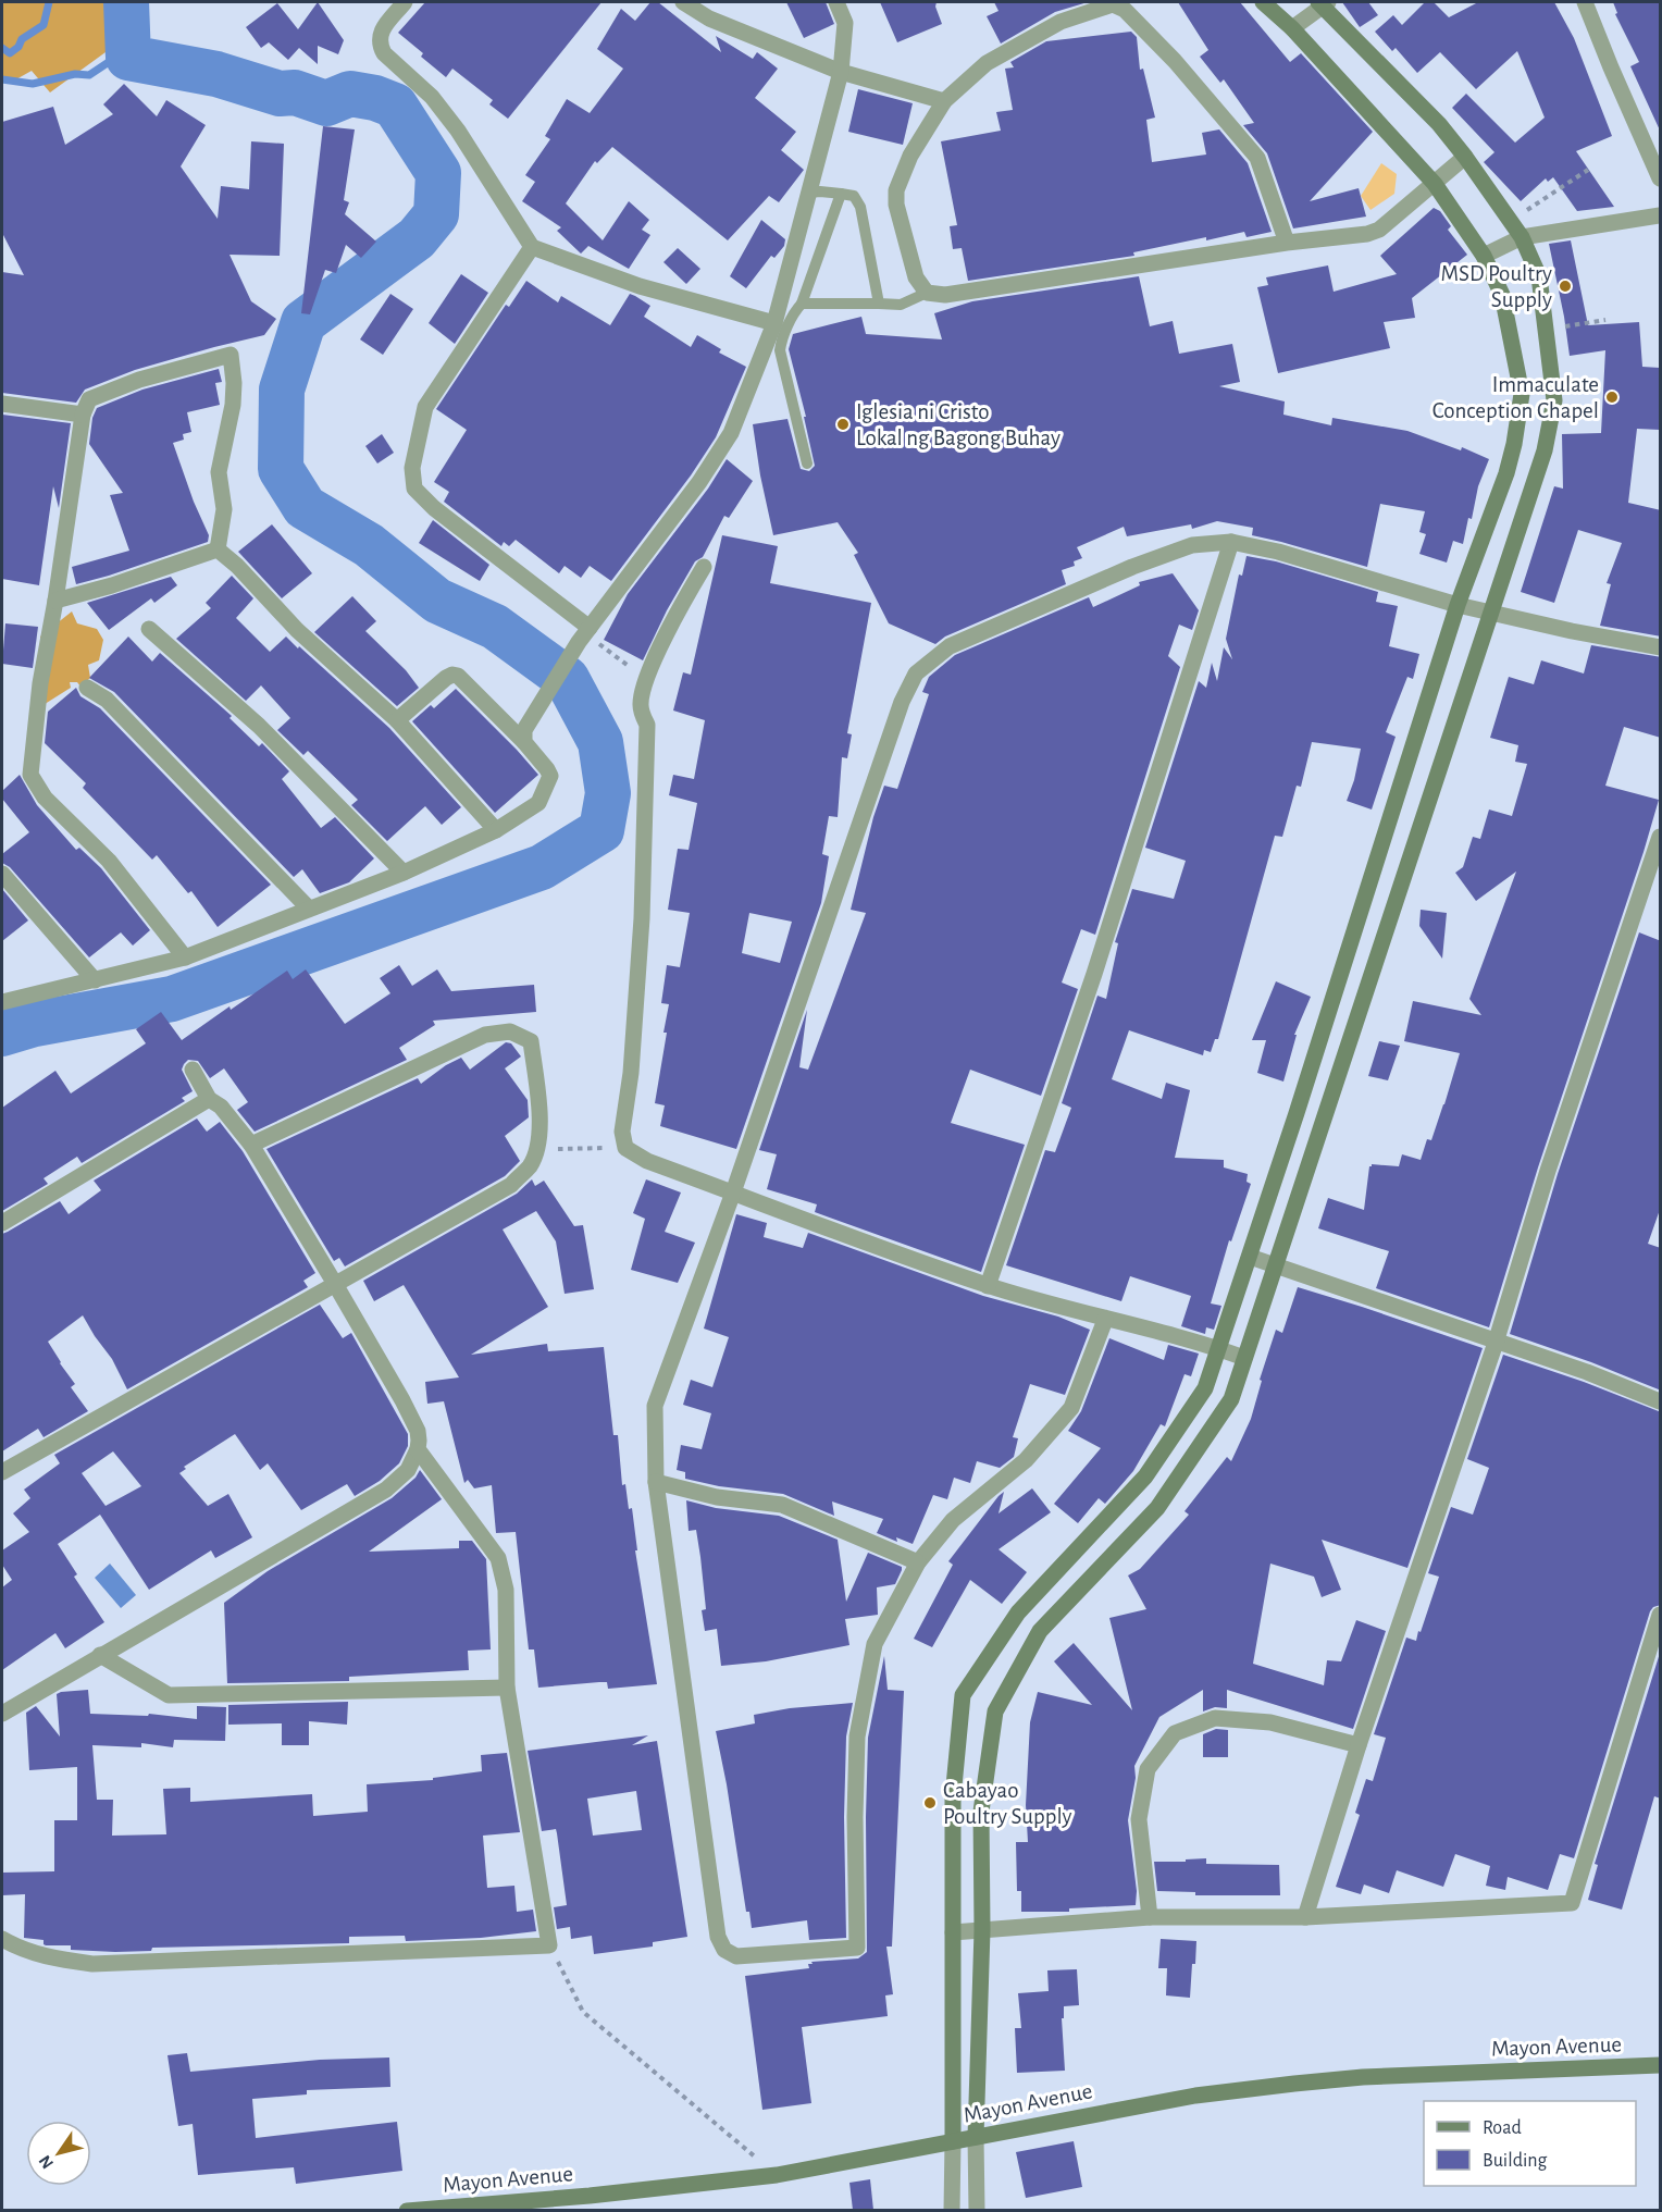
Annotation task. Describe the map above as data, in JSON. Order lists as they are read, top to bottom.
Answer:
{
  "streets": {
    "street": ["Mayon Avenue"]
  },
  "places": [
    "MSD Poultry Supply",
    "Immaculate Conception Chapel",
    "Iglesia ni Cristo Lokal ng Bagong Buhay",
    "Cabayao Poultry Supply"
  ],
  "legend": ["Road", "Building"],
  "north": "bottom left"
}
